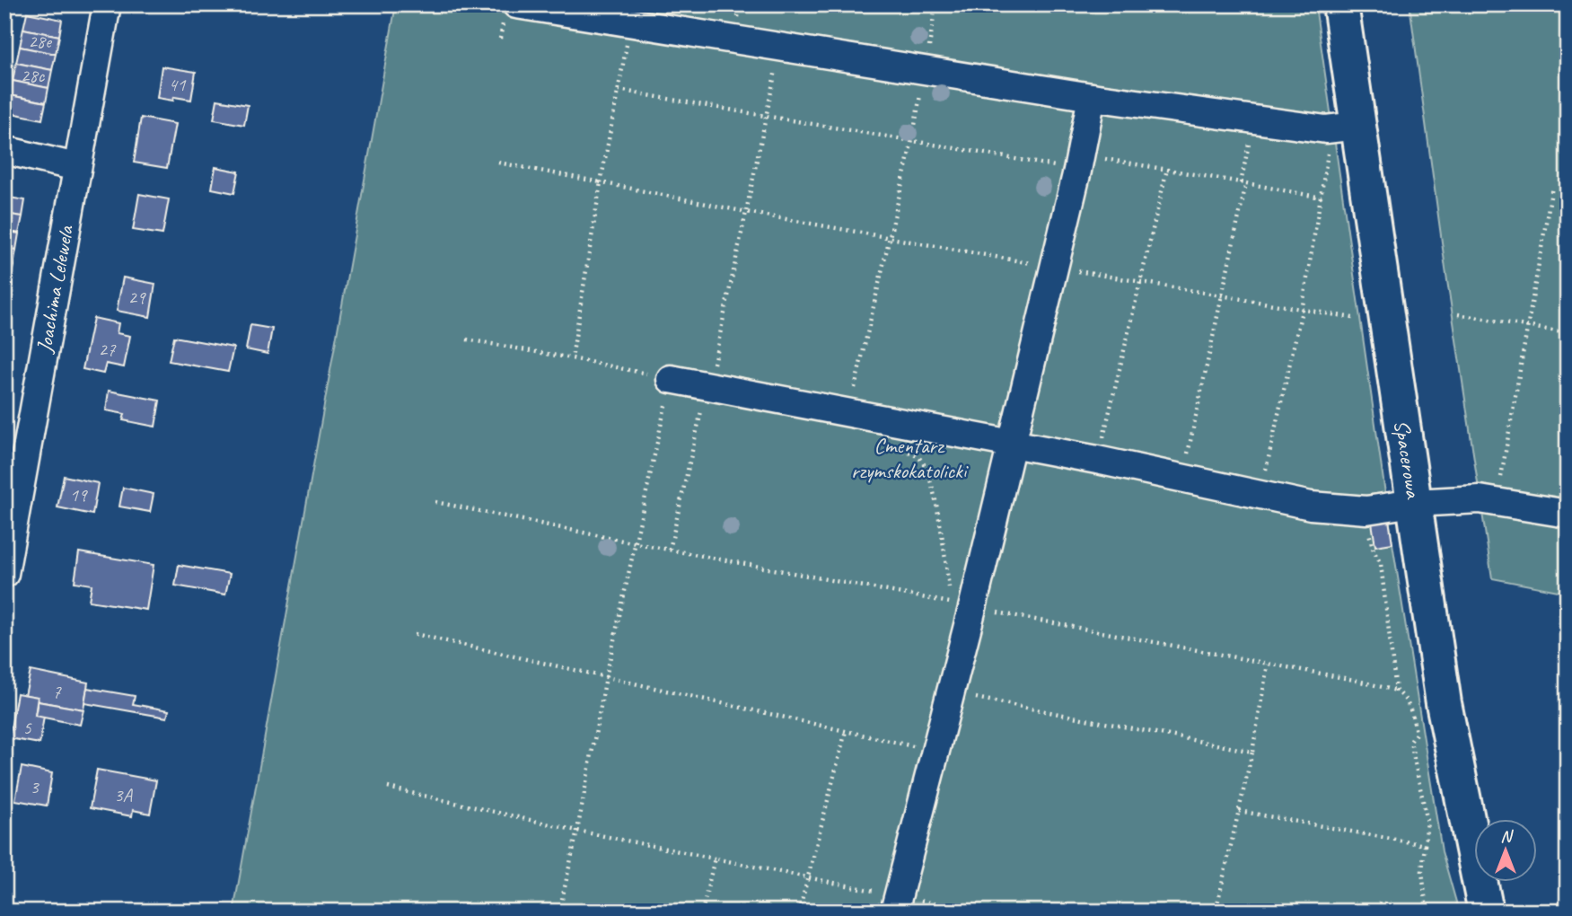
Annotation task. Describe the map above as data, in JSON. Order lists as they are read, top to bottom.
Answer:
{
  "streets": {
    "street": ["Joachima Lelewela", "Spacerowa"]
  },
  "parks": ["Cmentarz rzymskokatolicki"],
  "house_numbers": [
    "28e",
    "28c",
    "41",
    "29",
    "27",
    "19",
    "7",
    "5",
    "3",
    "3A"
  ],
  "north": "top"
}
